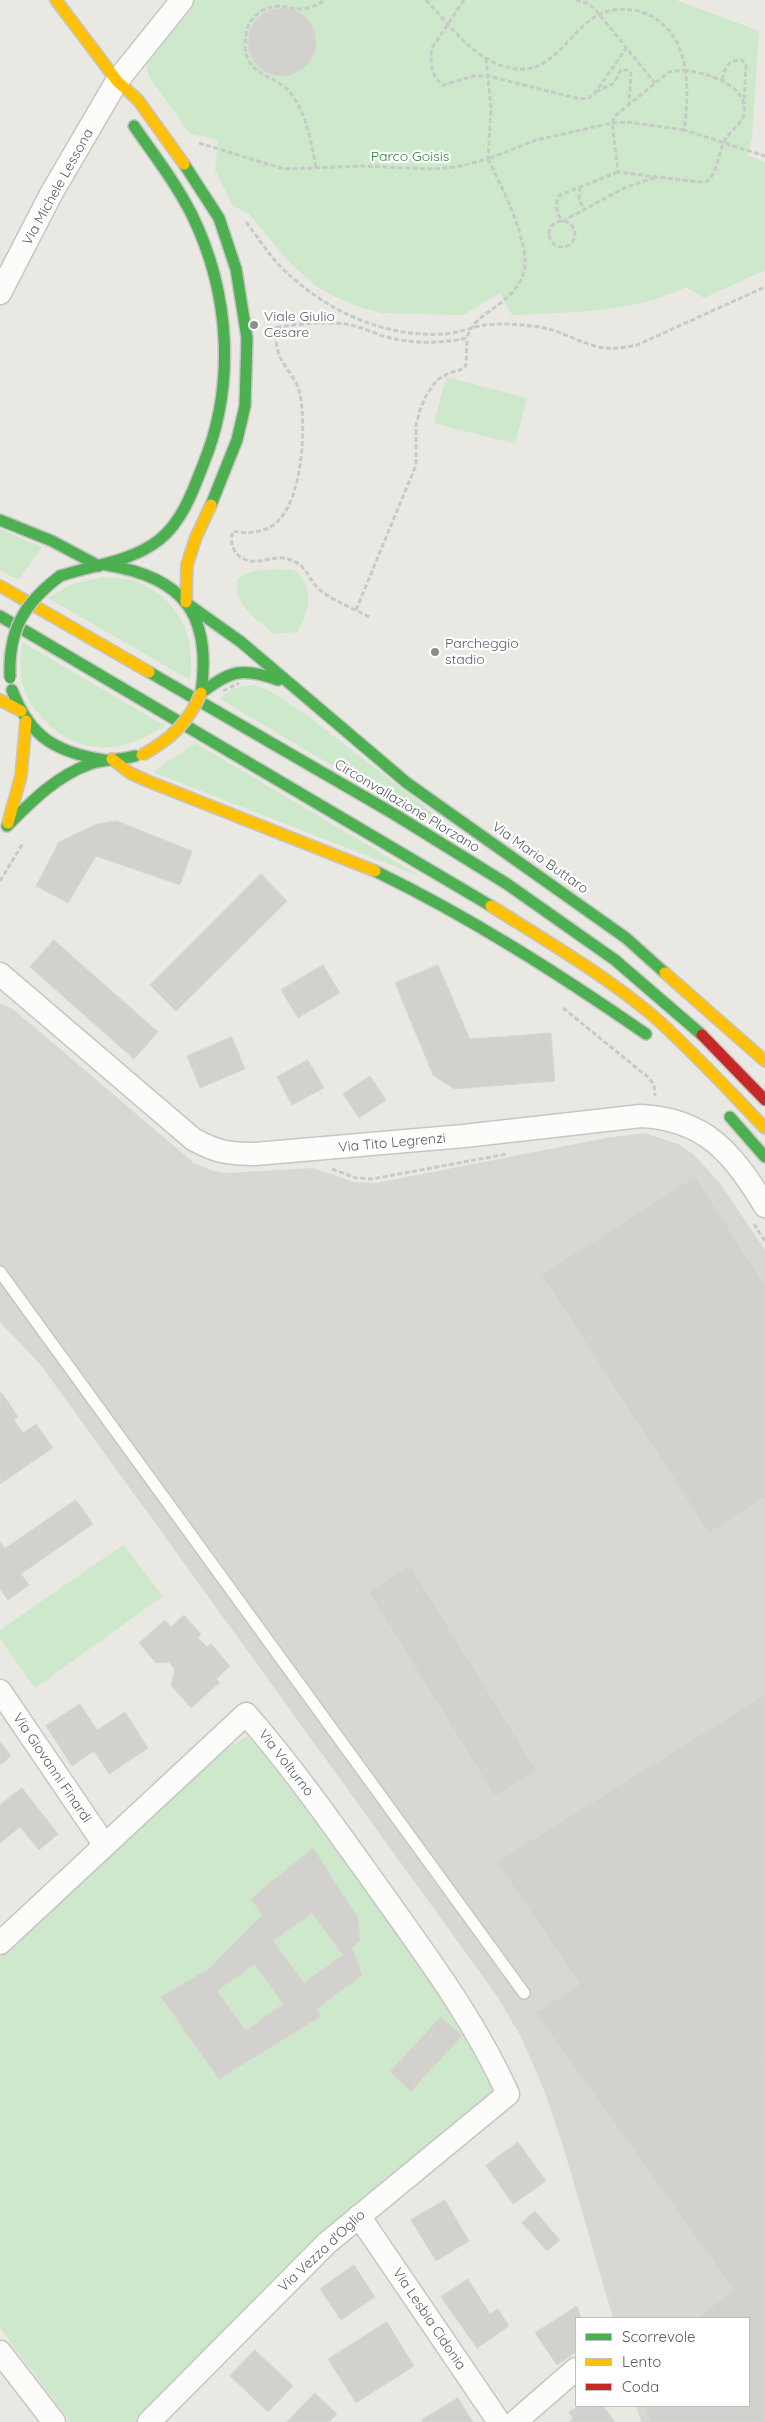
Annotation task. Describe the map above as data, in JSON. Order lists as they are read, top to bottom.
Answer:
{
  "streets": {
    "main road": ["Circonvallazione Plorzano", "Via Mario Buttaro"],
    "street": [
      "Via Michele Lessona",
      "Via Tito Legrenzi",
      "Via Volturno",
      "Via Giovanni Finardi",
      "Via Vezza d'Oglio",
      "Via Lesbia Cidonia"
    ]
  },
  "crossings": [
    ["Via Volturno", "Via Giovanni Finardi"],
    ["Via Volturno", "Via Vezza d'Oglio"],
    ["Via Vezza d'Oglio", "Via Lesbia Cidonia"]
  ],
  "parks": ["Parco Goisis"],
  "places": ["Viale Giulio Cesare", "Parcheggio stadio"],
  "legend": ["Scorrevole", "Lento", "Coda"]
}
